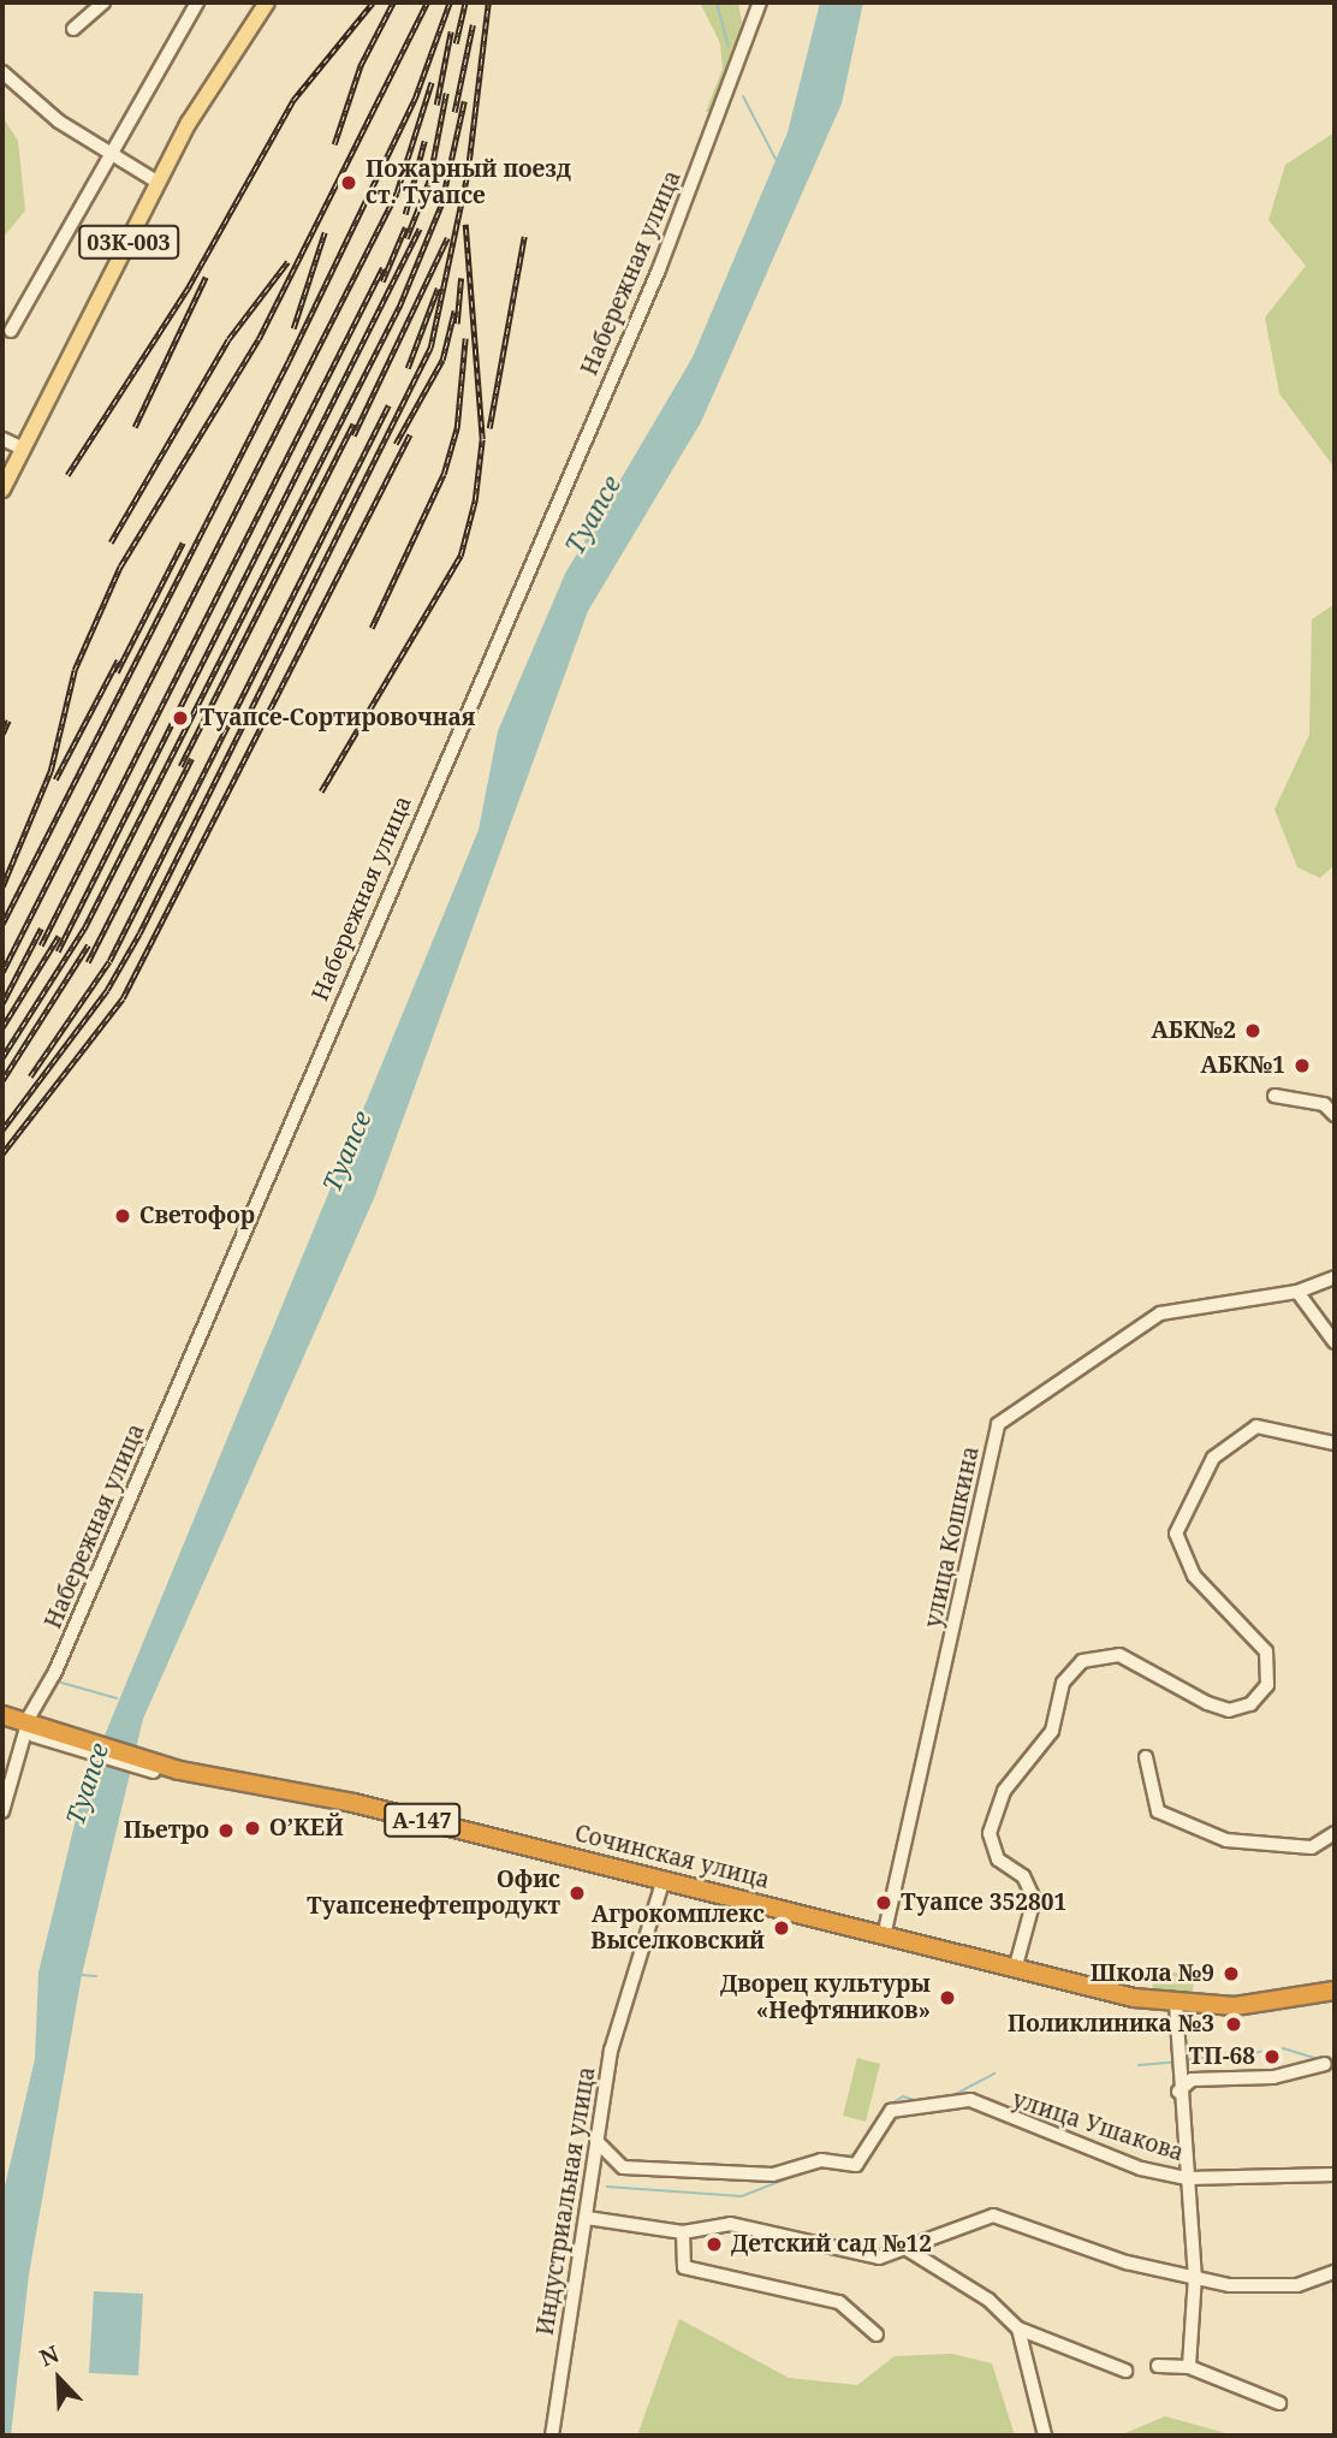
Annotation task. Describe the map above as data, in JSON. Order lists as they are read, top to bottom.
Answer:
{
  "streets": {
    "highway": ["А-147", "Сочинская улица"],
    "main road": ["03К-003"],
    "street": [
      "Набережная улица",
      "улица Кошкина",
      "улица Ушакова",
      "Индустриальная улица"
    ]
  },
  "crossings": [
    ["Набережная улица", "Сочинская улица"],
    ["улица Кошкина", "Сочинская улица"],
    ["Сочинская улица", "Индустриальная улица"],
    ["улица Ушакова", "Индустриальная улица"]
  ],
  "water": ["Туапсе"],
  "places": [
    "Пожарный поезд ст. Туапсе",
    "Туапсе-Сортировочная",
    "АБК№2",
    "АБК№1",
    "Светофор",
    "О’КЕЙ",
    "Пьетро",
    "Офис Туапсенефтепродукт",
    "Туапсе 352801",
    "Агрокомплекс Выселковский",
    "Школа №9",
    "Дворец культуры «Нефтяников»",
    "Поликлиника №3",
    "ТП-68",
    "Детский сад №12"
  ],
  "north": "top left"
}
